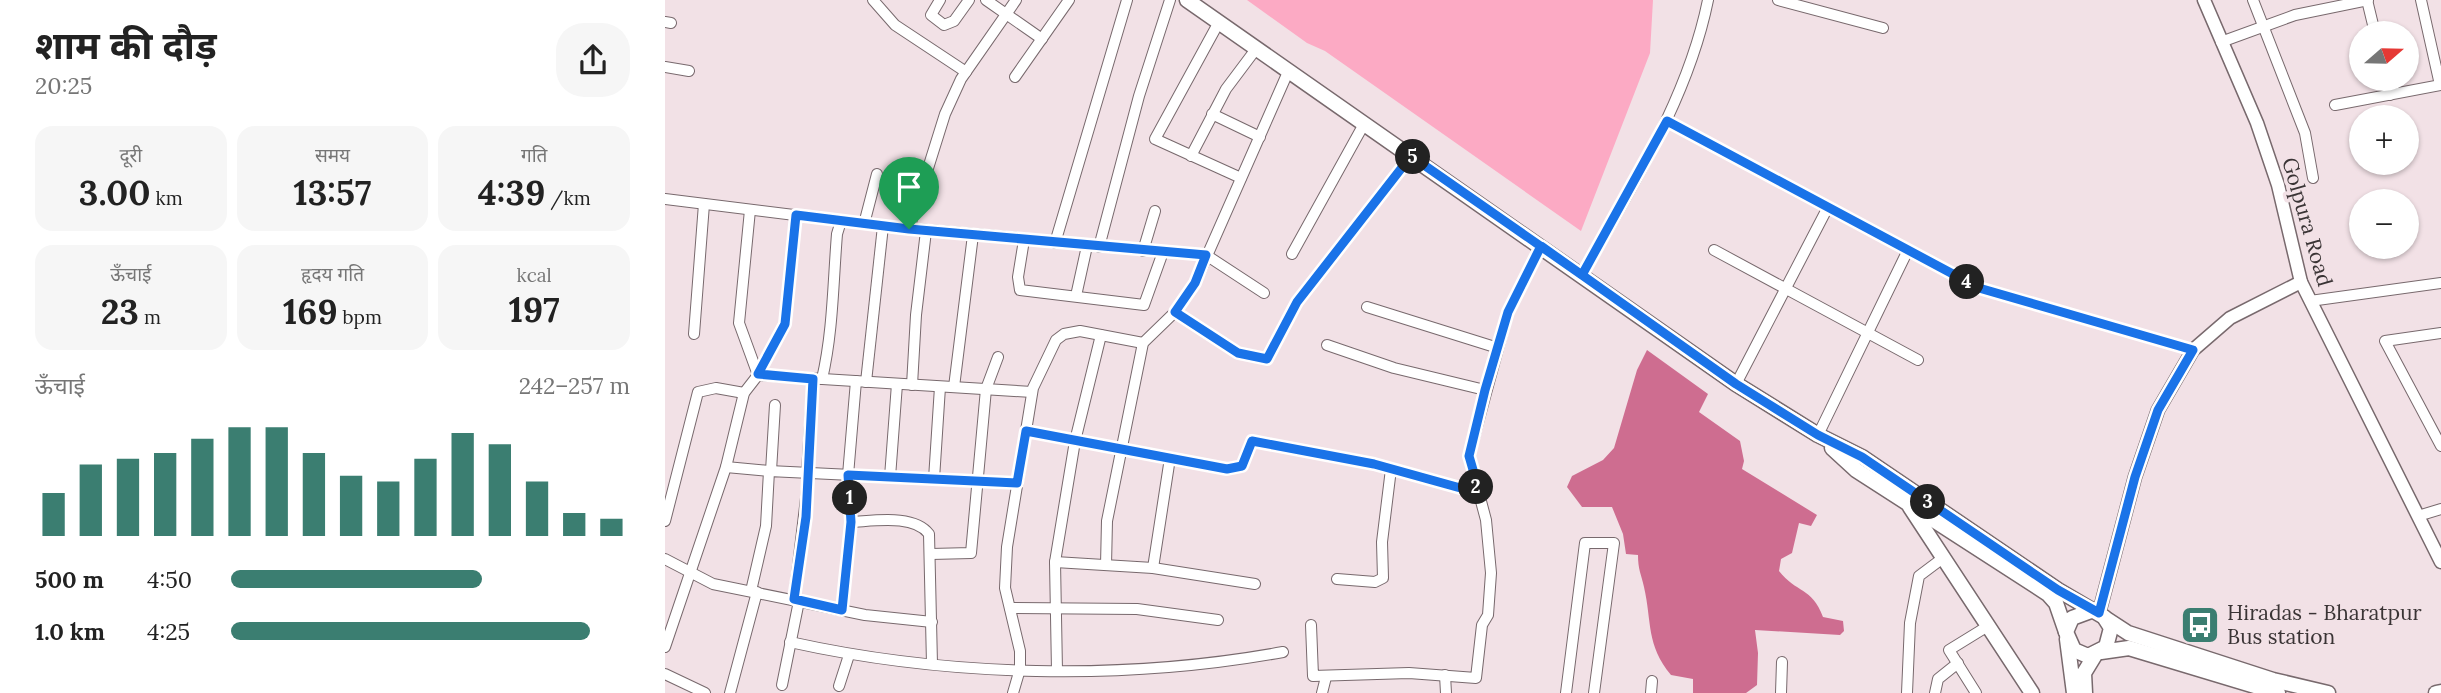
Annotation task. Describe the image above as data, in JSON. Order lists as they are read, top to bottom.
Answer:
{
  "streets": {
    "street": ["Golpura Road"]
  },
  "places": {
    "bus stop": ["Hiradas - Bharatpur Bus station"]
  },
  "north": "right",
  "page": {
    "heading": ["शाम की दौड़", "20:25"],
    "map_buttons": ["+", "−"],
    "stats": [
      ["दूरी", "3.00 km"],
      ["समय", "13:57"],
      ["गति", "4:39 /km"],
      ["ऊँचाई", "23 m"],
      ["हृदय गति", "169 bpm"],
      ["kcal", "197"]
    ],
    "pins": [
      "5",
      "4",
      "2",
      "1",
      "3"
    ],
    "chart": ["ऊँचाई", "242–257 m"],
    "list": [
      {
        "name": "500 m",
        "note": "4:50"
      },
      {
        "name": "1.0 km",
        "note": "4:25"
      }
    ]
  }
}
